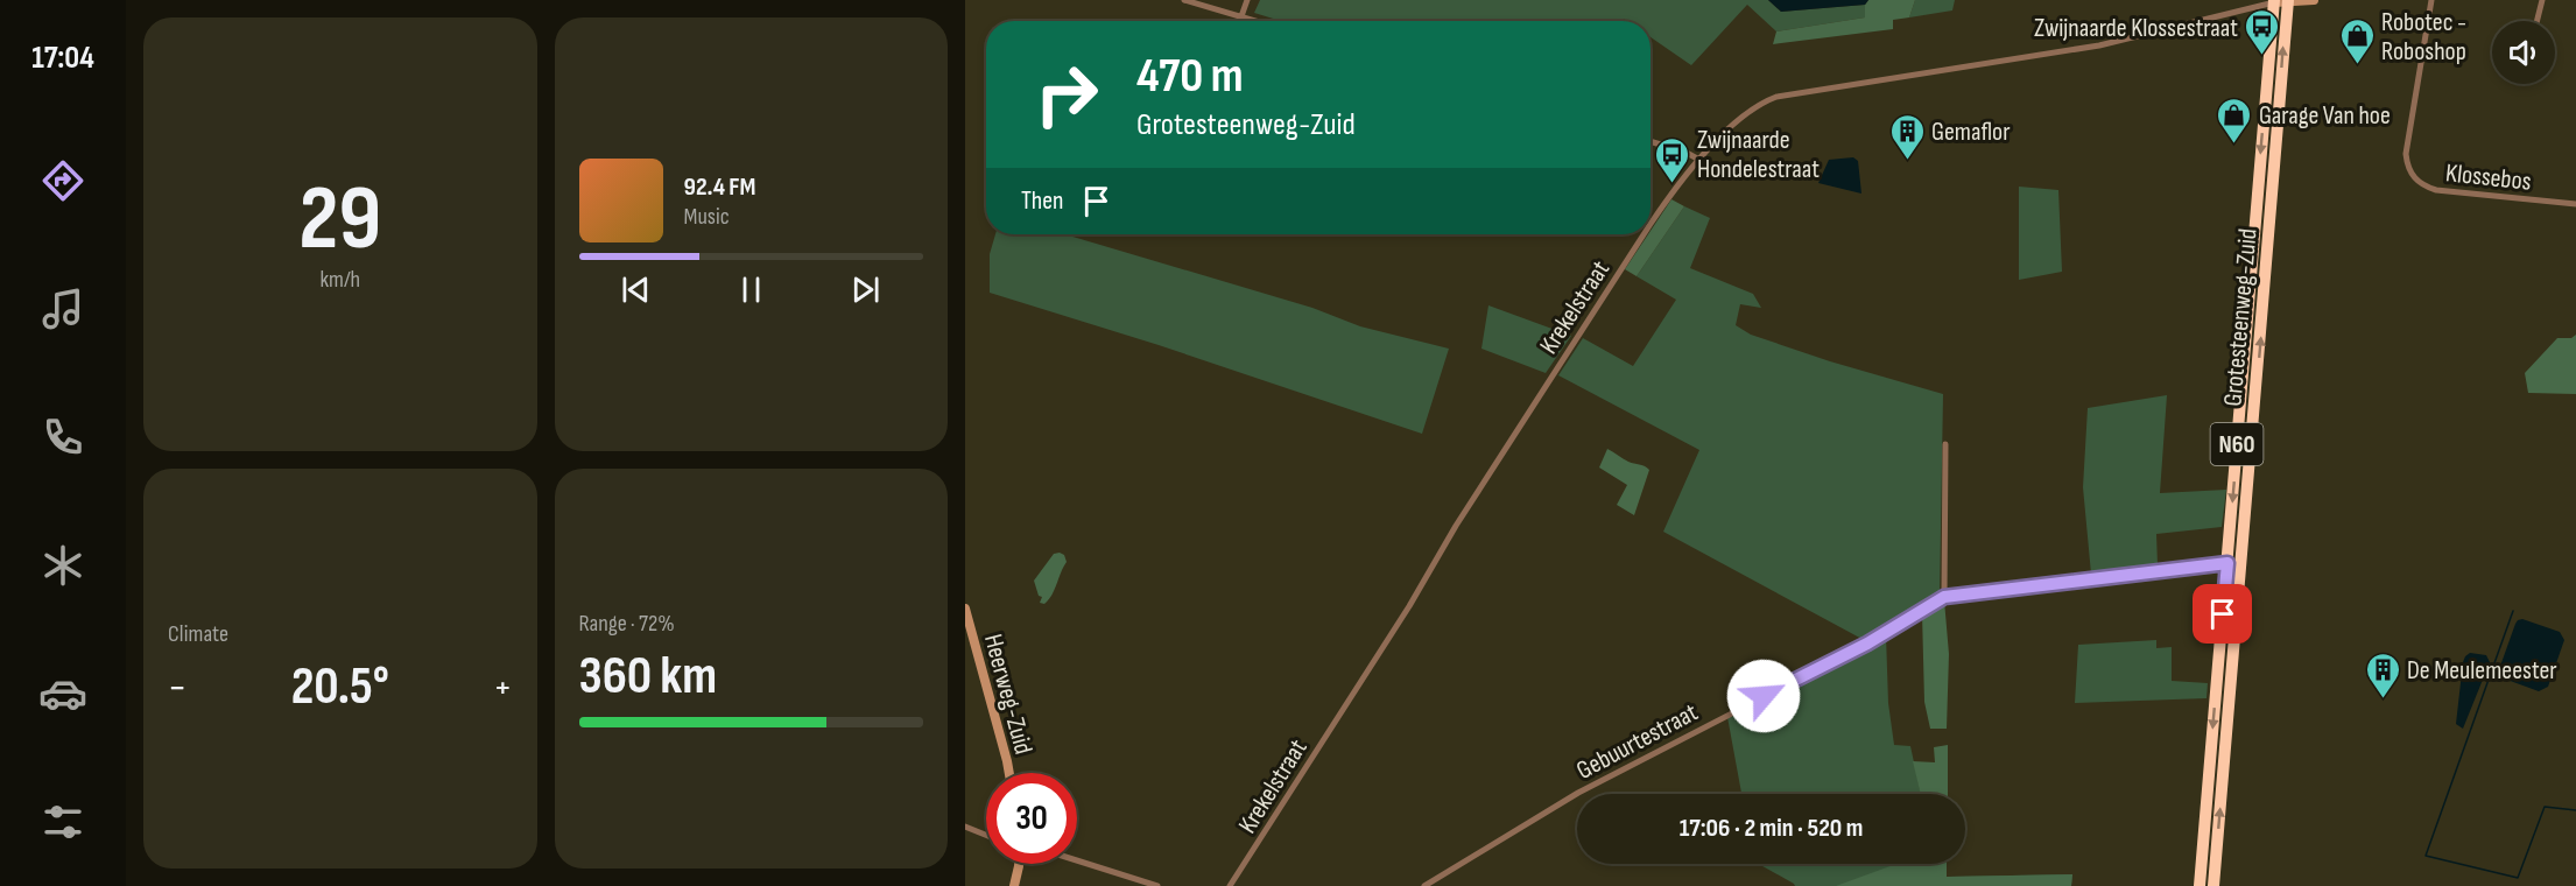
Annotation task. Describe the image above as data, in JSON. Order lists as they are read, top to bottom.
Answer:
{
  "streets": {
    "highway": ["Grotesteenweg-Zuid", "N60"],
    "street": [
      "Klossebos",
      "Krekelstraat",
      "Heerweg-Zuid",
      "Gebuurtestraat"
    ]
  },
  "crossings": [
    ["Krekelstraat", "Grotesteenweg-Zuid"],
    ["Grotesteenweg-Zuid", "Gebuurtestraat"]
  ],
  "places": {
    "bus stop": ["Zwijnaarde Klossestraat", "Zwijnaarde Hondelestraat"],
    "shop": ["Robotec - Roboshop", "Garage Van hoe"],
    "building": ["Gemaflor", "De Meulemeester"]
  },
  "page": {
    "tabs": "17:04",
    "tile": [
      ["29", "km/h"],
      "Climate",
      ["Range · 72%", "360 km"]
    ],
    "turn": ["470 m", "Grotesteenweg-Zuid"],
    "song": ["92.4 FM", "Music"],
    "then": "Then",
    "heat": ["−", "20.5°", "+"],
    "limit": "30",
    "trip": "17:06 · 2 min · 520 m"
  }
}
